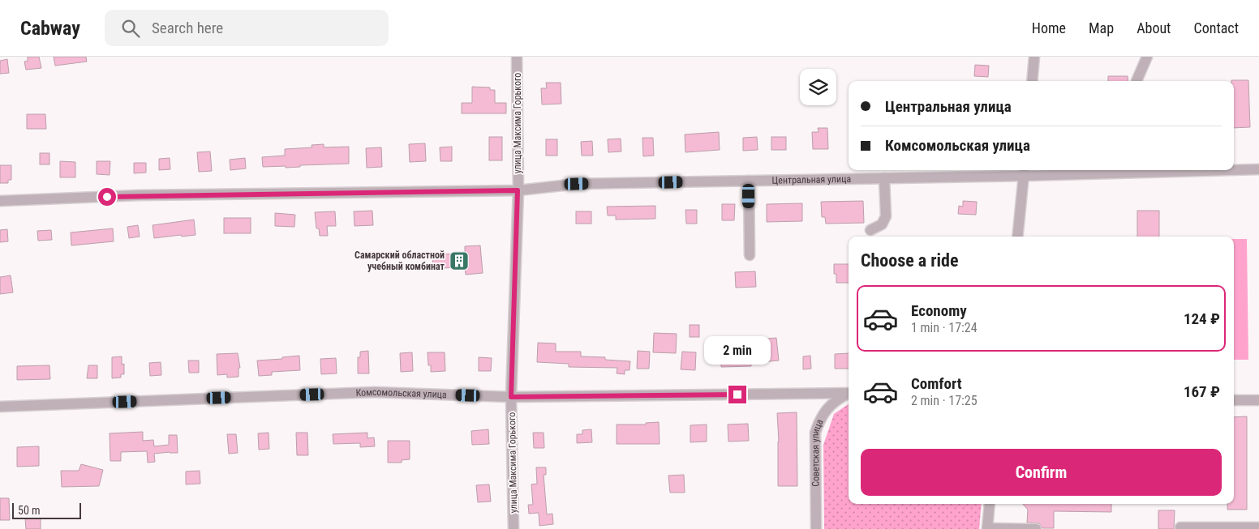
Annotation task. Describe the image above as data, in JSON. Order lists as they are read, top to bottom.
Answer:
{
  "streets": {
    "street": [
      "улица Максима Горького",
      "Центральная улица",
      "Комсомольская улица",
      "Советская улица"
    ]
  },
  "crossings": [
    ["улица Максима Горького", "Центральная улица"],
    ["улица Максима Горького", "Комсомольская улица"]
  ],
  "places": {
    "building": ["Самарский областной учебный комбинат"]
  },
  "scale_bar": "50 m",
  "page": {
    "header": "Cabway",
    "search": "Search here",
    "nav": [
      "Home",
      "Map",
      "About",
      "Contact"
    ],
    "banner": ["Центральная улица", "Комсомольская улица"],
    "heading": "Choose a ride",
    "list": [
      {
        "name": "Economy",
        "note": "1 min · 17:24",
        "value": "124 ₽"
      },
      {
        "name": "Comfort",
        "note": "2 min · 17:25",
        "value": "167 ₽"
      }
    ],
    "bubble": "2 min",
    "buttons": "Confirm",
    "scale": "50 m"
  }
}
